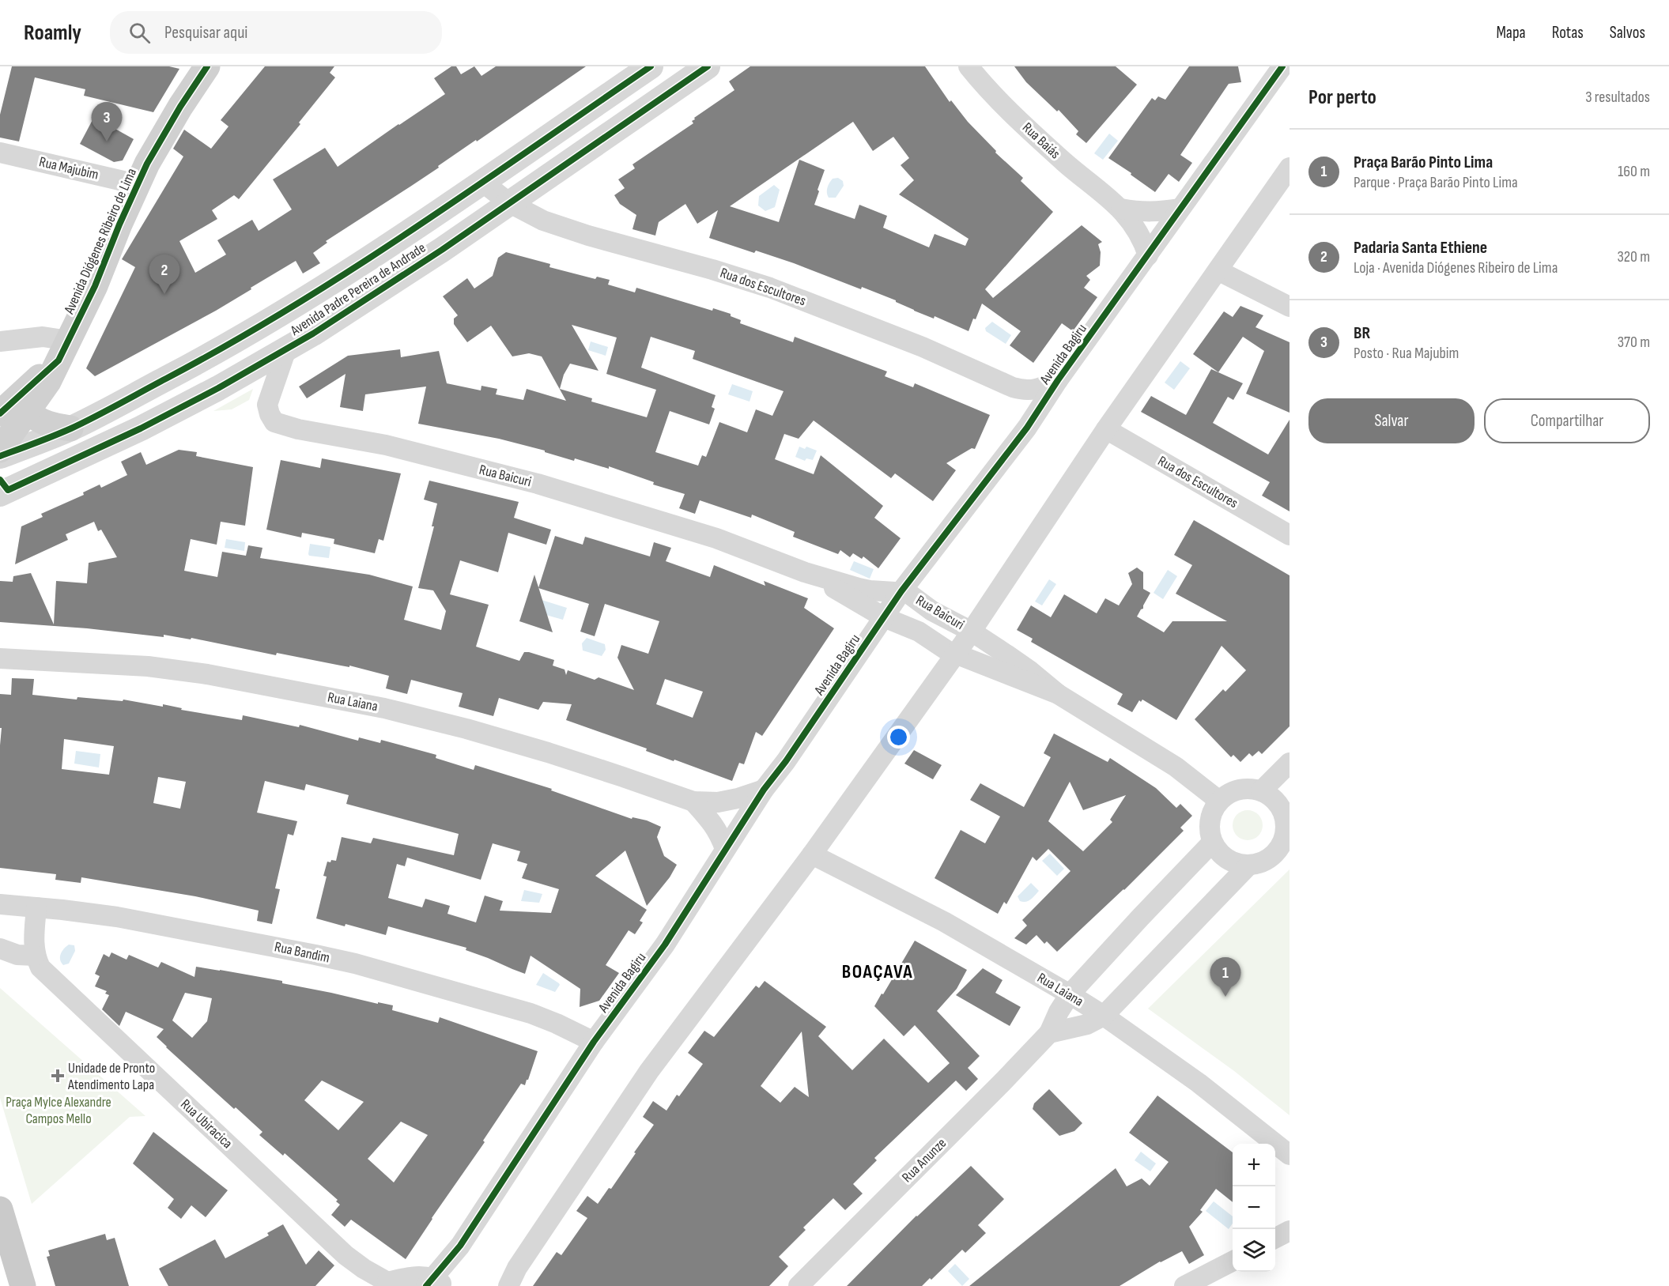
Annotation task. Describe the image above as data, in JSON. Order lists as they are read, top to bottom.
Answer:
{
  "streets": {
    "main road": ["Avenida Diógenes Ribeiro de Lima"],
    "street": [
      "Rua Baiás",
      "Rua Majubim",
      "Rua dos Escultores",
      "Avenida Padre Pereira de Andrade",
      "Avenida Bagiru",
      "Rua Baicuri",
      "Rua Laiana",
      "Rua Bandim",
      "Rua Ubiracica",
      "Rua Anunze"
    ]
  },
  "crossings": [
    ["Rua Baiás", "Avenida Bagiru"],
    ["Rua Majubim", "Avenida Diógenes Ribeiro de Lima"],
    ["Rua dos Escultores", "Avenida Padre Pereira de Andrade"],
    ["Rua dos Escultores", "Avenida Bagiru"],
    ["Avenida Padre Pereira de Andrade", "Rua Baicuri"],
    ["Avenida Bagiru", "Rua Baicuri"],
    ["Avenida Bagiru", "Rua Laiana"],
    ["Avenida Bagiru", "Rua Bandim"],
    ["Avenida Bagiru", "Rua Ubiracica"],
    ["Rua Baicuri", "Rua Anunze"],
    ["Rua Laiana", "Rua Anunze"]
  ],
  "districts": ["BOAÇAVA"],
  "parks": ["Praça Mylce Alexandre Campos Mello"],
  "places": {
    "health": ["Unidade de Pronto Atendimento Lapa"]
  },
  "page": {
    "header": "Roamly",
    "search": "Pesquisar aqui",
    "nav": ["Mapa", "Rotas", "Salvos"],
    "heading": ["Por perto", "3 resultados"],
    "pins": ["3", "2", "1"],
    "list": [
      {
        "mark": "1",
        "name": "Praça Barão Pinto Lima",
        "note": "Parque · Praça Barão Pinto Lima",
        "value": "160 m"
      },
      {
        "mark": "2",
        "name": "Padaria Santa Ethiene",
        "note": "Loja · Avenida Diógenes Ribeiro de Lima",
        "value": "320 m"
      },
      {
        "mark": "3",
        "name": "BR",
        "note": "Posto · Rua Majubim",
        "value": "370 m"
      }
    ],
    "buttons": ["Salvar", "Compartilhar"],
    "map_buttons": ["+", "−"]
  }
}
